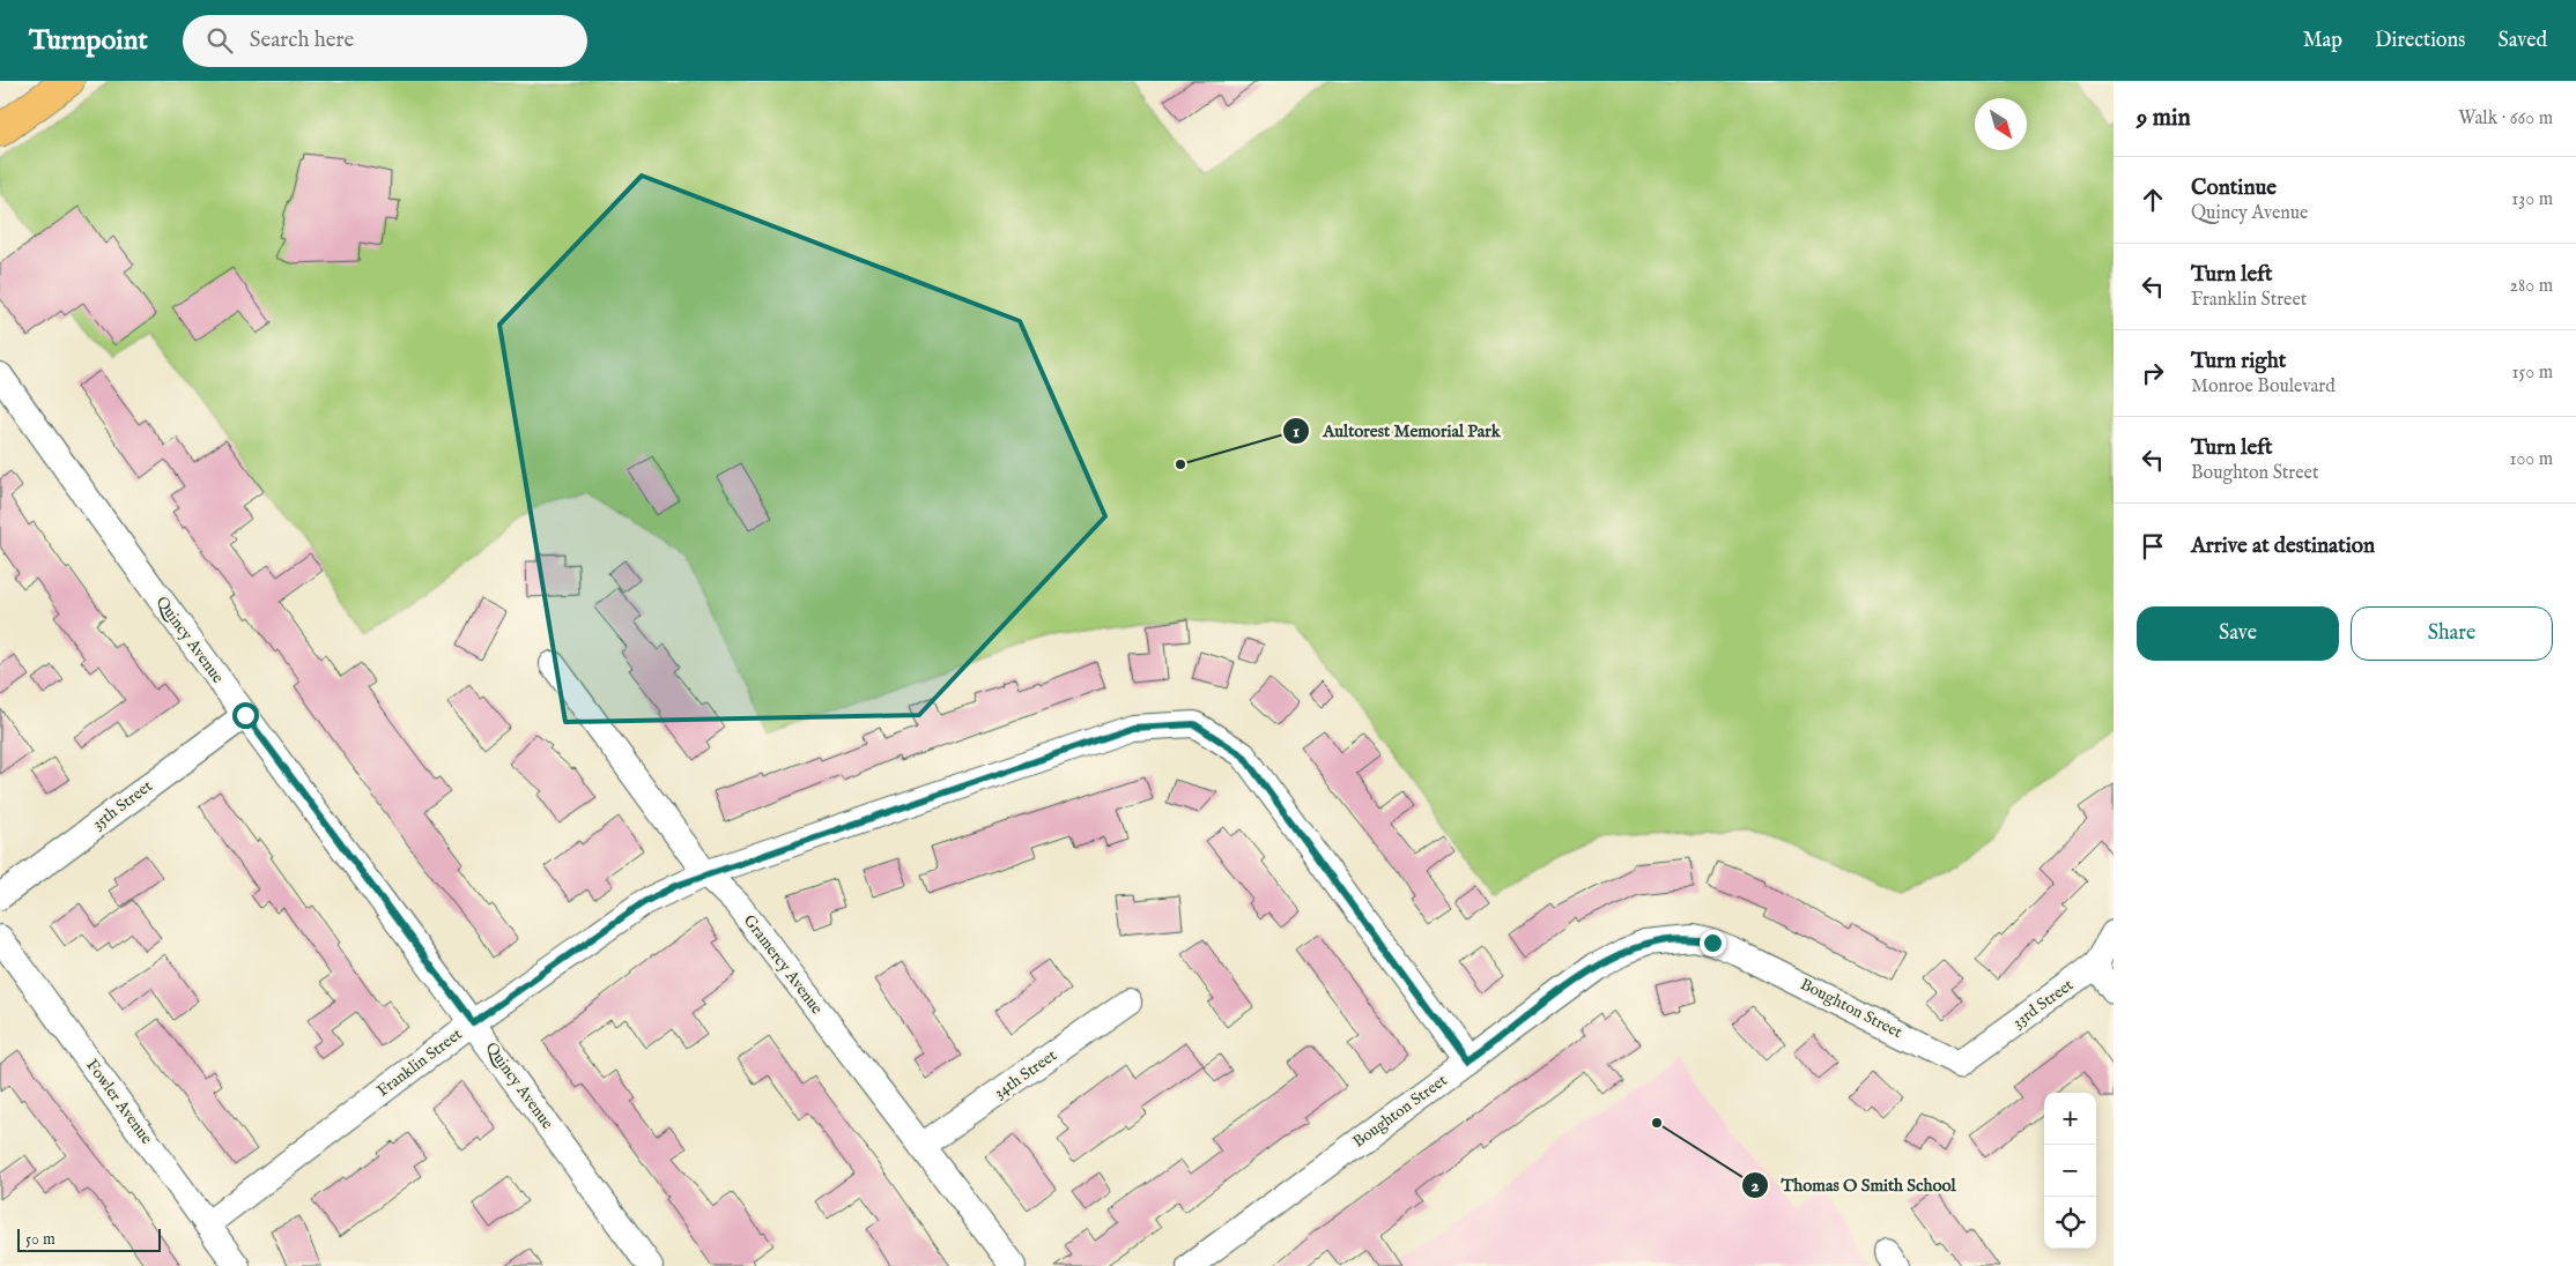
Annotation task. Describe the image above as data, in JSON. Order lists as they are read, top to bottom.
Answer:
{
  "streets": {
    "street": [
      "Quincy Avenue",
      "35th Street",
      "Gramercy Avenue",
      "33rd Street",
      "Boughton Street",
      "Franklin Street",
      "34th Street",
      "Fowler Avenue"
    ]
  },
  "crossings": [
    ["Quincy Avenue", "35th Street"],
    ["Quincy Avenue", "Franklin Street"],
    ["Gramercy Avenue", "Franklin Street"],
    ["Gramercy Avenue", "34th Street"],
    ["33rd Street", "Boughton Street"],
    ["Boughton Street", "Franklin Street"],
    ["Franklin Street", "Fowler Avenue"]
  ],
  "places": ["Aultorest Memorial Park", "Thomas O Smith School"],
  "scale_bar": "50 m",
  "north": "bottom right",
  "page": {
    "header": "Turnpoint",
    "search": "Search here",
    "nav": ["Map", "Directions", "Saved"],
    "heading": ["9 min", "Walk · 660 m"],
    "list": [
      ["Continue", "Quincy Avenue", "130 m"],
      ["Turn left", "Franklin Street", "280 m"],
      ["Turn right", "Monroe Boulevard", "150 m"],
      ["Turn left", "Boughton Street", "100 m"],
      "Arrive at destination"
    ],
    "buttons": ["Save", "Share"],
    "map_buttons": ["+", "−"],
    "scale": "50 m"
  }
}
